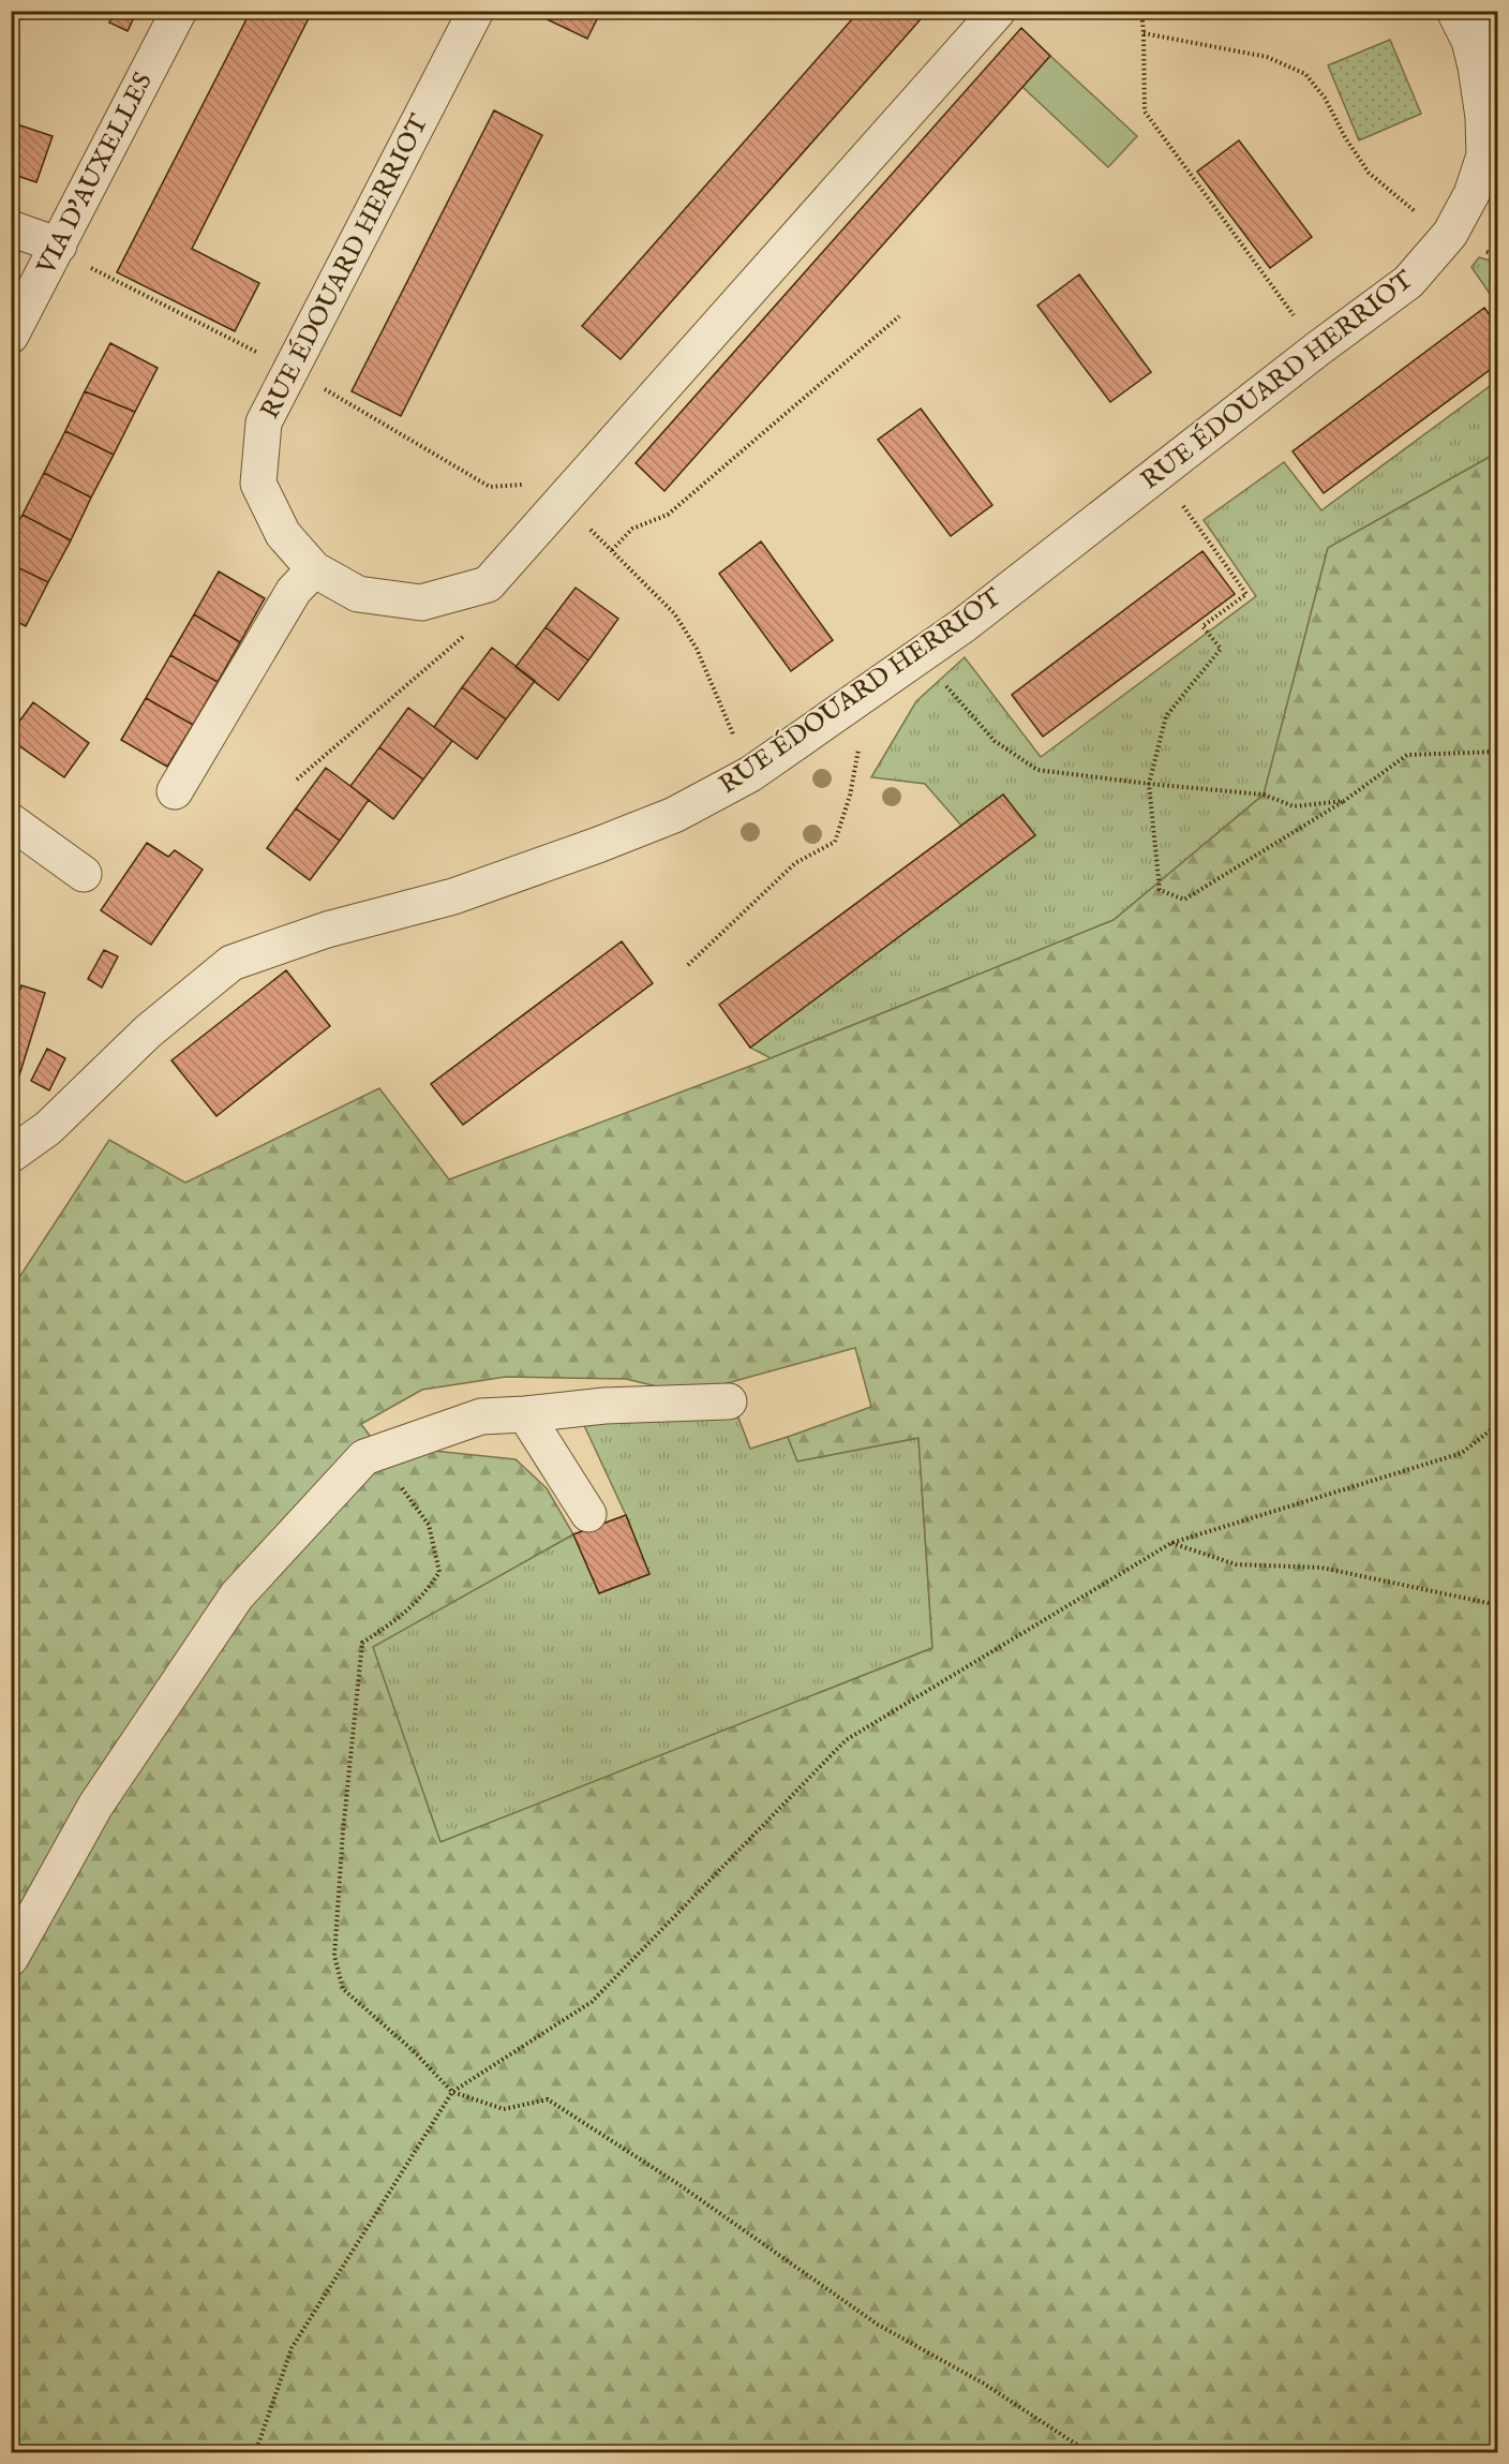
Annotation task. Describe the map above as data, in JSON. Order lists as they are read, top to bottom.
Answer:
{
  "streets": {
    "street": ["VIA D'AUXELLES", "RUE ÉDOUARD HERRIOT"]
  }
}
